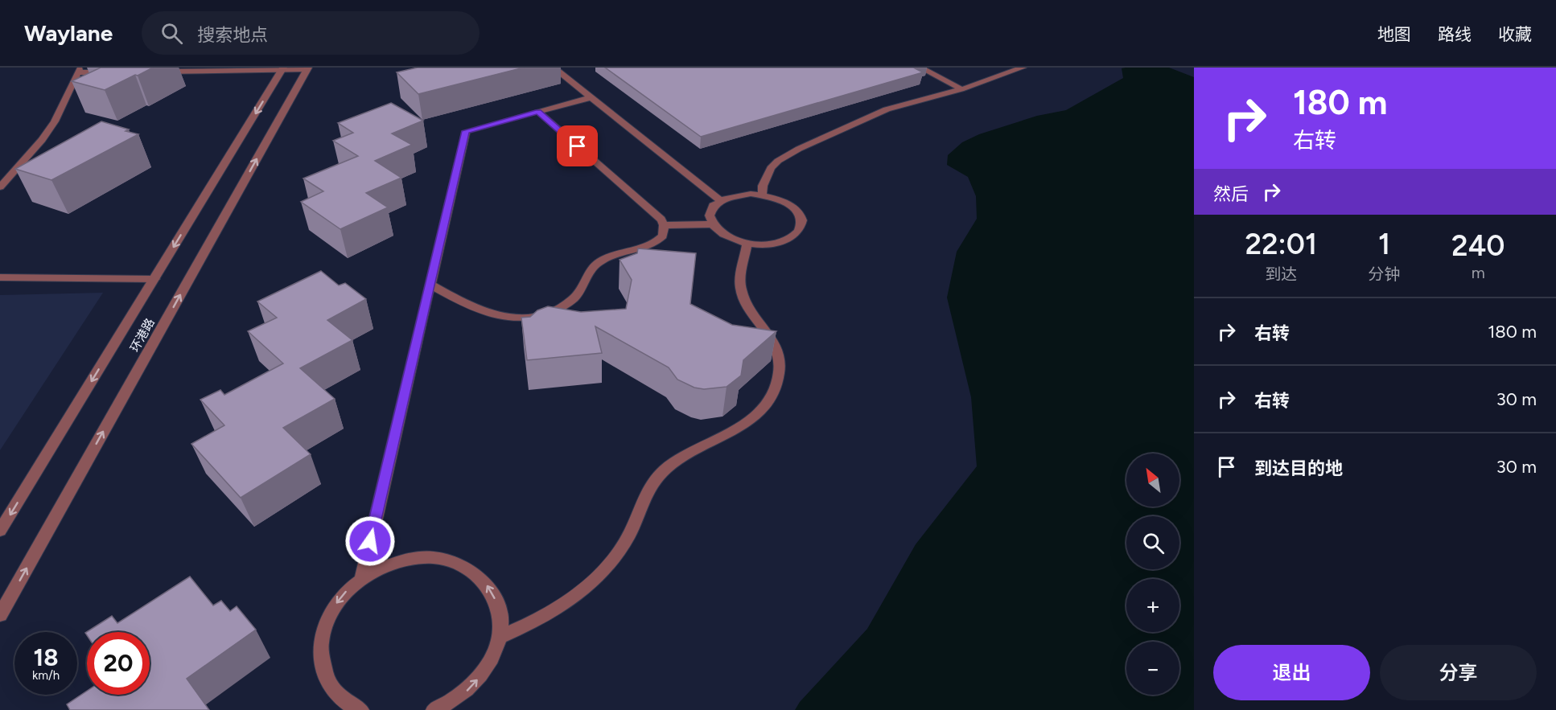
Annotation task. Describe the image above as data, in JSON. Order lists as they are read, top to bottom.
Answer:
{
  "streets": {
    "street": ["环港路"]
  },
  "north": "top left",
  "page": {
    "header": "Waylane",
    "search": "搜索地点",
    "nav": ["地图", "路线", "收藏"],
    "turn": ["180 m", "右转"],
    "then": "然后",
    "eta": [
      "22:01",
      "到达",
      "1",
      "分钟",
      "240",
      "m"
    ],
    "list": [
      {
        "name": "右转",
        "value": "180 m"
      },
      {
        "name": "右转",
        "value": "30 m"
      },
      {
        "name": "到达目的地",
        "value": "30 m"
      }
    ],
    "map_buttons": ["+", "−"],
    "speed": "18 km/h",
    "limit": "20",
    "buttons": ["退出", "分享"]
  }
}
